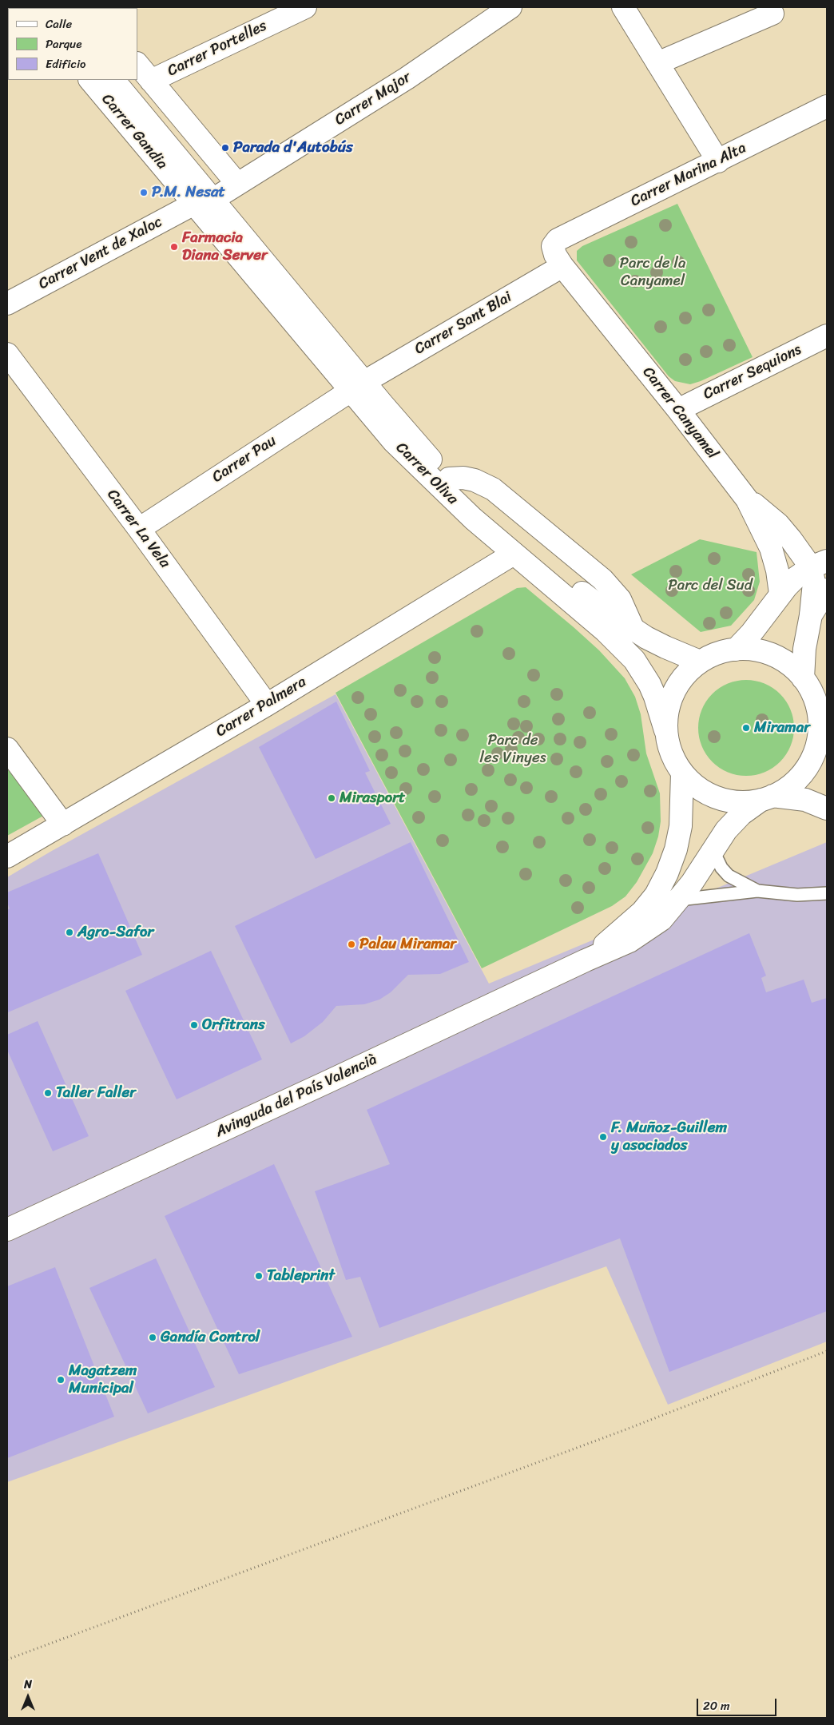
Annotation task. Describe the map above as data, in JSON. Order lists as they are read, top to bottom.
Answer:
{
  "streets": {
    "street": [
      "Carrer Portelles",
      "Carrer Major",
      "Carrer Gandia",
      "Carrer Marina Alta",
      "Carrer Vent de Xaloc",
      "Carrer Sant Blai",
      "Carrer Sequions",
      "Carrer Canyamel",
      "Carrer Pau",
      "Carrer Oliva",
      "Carrer La Vela",
      "Carrer Palmera",
      "Avinguda del País Valencià"
    ]
  },
  "crossings": [
    ["Carrer Major", "Carrer Gandia"],
    ["Carrer Major", "Carrer Vent de Xaloc"],
    ["Carrer Major", "Carrer Oliva"],
    ["Carrer Gandia", "Carrer Vent de Xaloc"],
    ["Carrer Gandia", "Carrer Oliva"],
    ["Carrer Marina Alta", "Carrer Canyamel"],
    ["Carrer Vent de Xaloc", "Carrer Oliva"],
    ["Carrer Sant Blai", "Carrer Canyamel"],
    ["Carrer Sant Blai", "Carrer Pau"],
    ["Carrer Sant Blai", "Carrer Oliva"],
    ["Carrer Sequions", "Carrer Canyamel"],
    ["Carrer Pau", "Carrer Oliva"],
    ["Carrer Pau", "Carrer La Vela"],
    ["Carrer Oliva", "Carrer Palmera"],
    ["Carrer La Vela", "Carrer Palmera"]
  ],
  "parks": ["Parc de la Canyamel", "Parc del Sud", "Parc de les Vinyes"],
  "places": [
    "Parada d'Autobús",
    "P.M. Nesat",
    "Farmacia Diana Server",
    "Miramar",
    "Mirasport",
    "Agro-Safor",
    "Palau Miramar",
    "Orfitrans",
    "Taller Faller",
    "F. Muñoz-Guillem y asociados",
    "Tableprint",
    "Gandía Control",
    "Magatzem Municipal"
  ],
  "legend": ["Calle", "Parque", "Edificio"],
  "scale_bar": "20 m",
  "north": "top"
}
